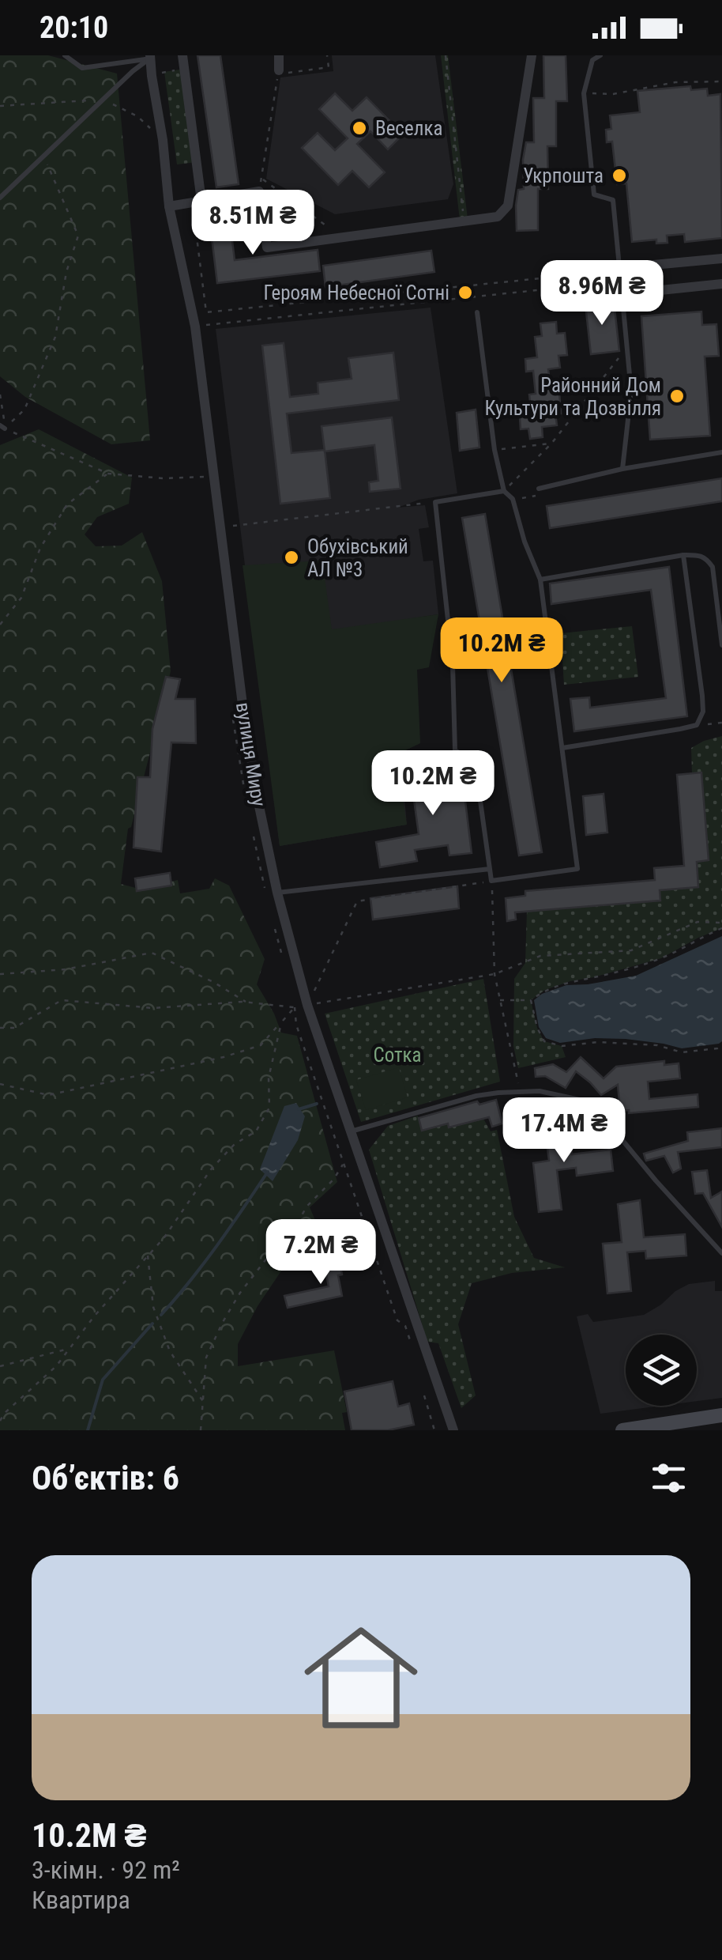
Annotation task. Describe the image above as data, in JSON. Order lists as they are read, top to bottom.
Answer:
{
  "streets": {
    "street": ["вулиця Миру"]
  },
  "parks": ["Сотка"],
  "places": [
    "Веселка",
    "Укрпошта",
    "Героям Небесної Сотні",
    "Районний Дом Культури та Дозвілля",
    "Обухівський АЛ №3"
  ],
  "page": {
    "status": "20:10",
    "price": [
      "8.51M ₴",
      "8.96M ₴",
      "10.2M ₴",
      "10.2M ₴",
      "17.4M ₴",
      "7.2M ₴"
    ],
    "heading": "Об’єктів: 6",
    "list": [
      {
        "name": "10.2M ₴",
        "note": "3-кімн. · 92 m² · Квартира"
      }
    ]
  }
}
